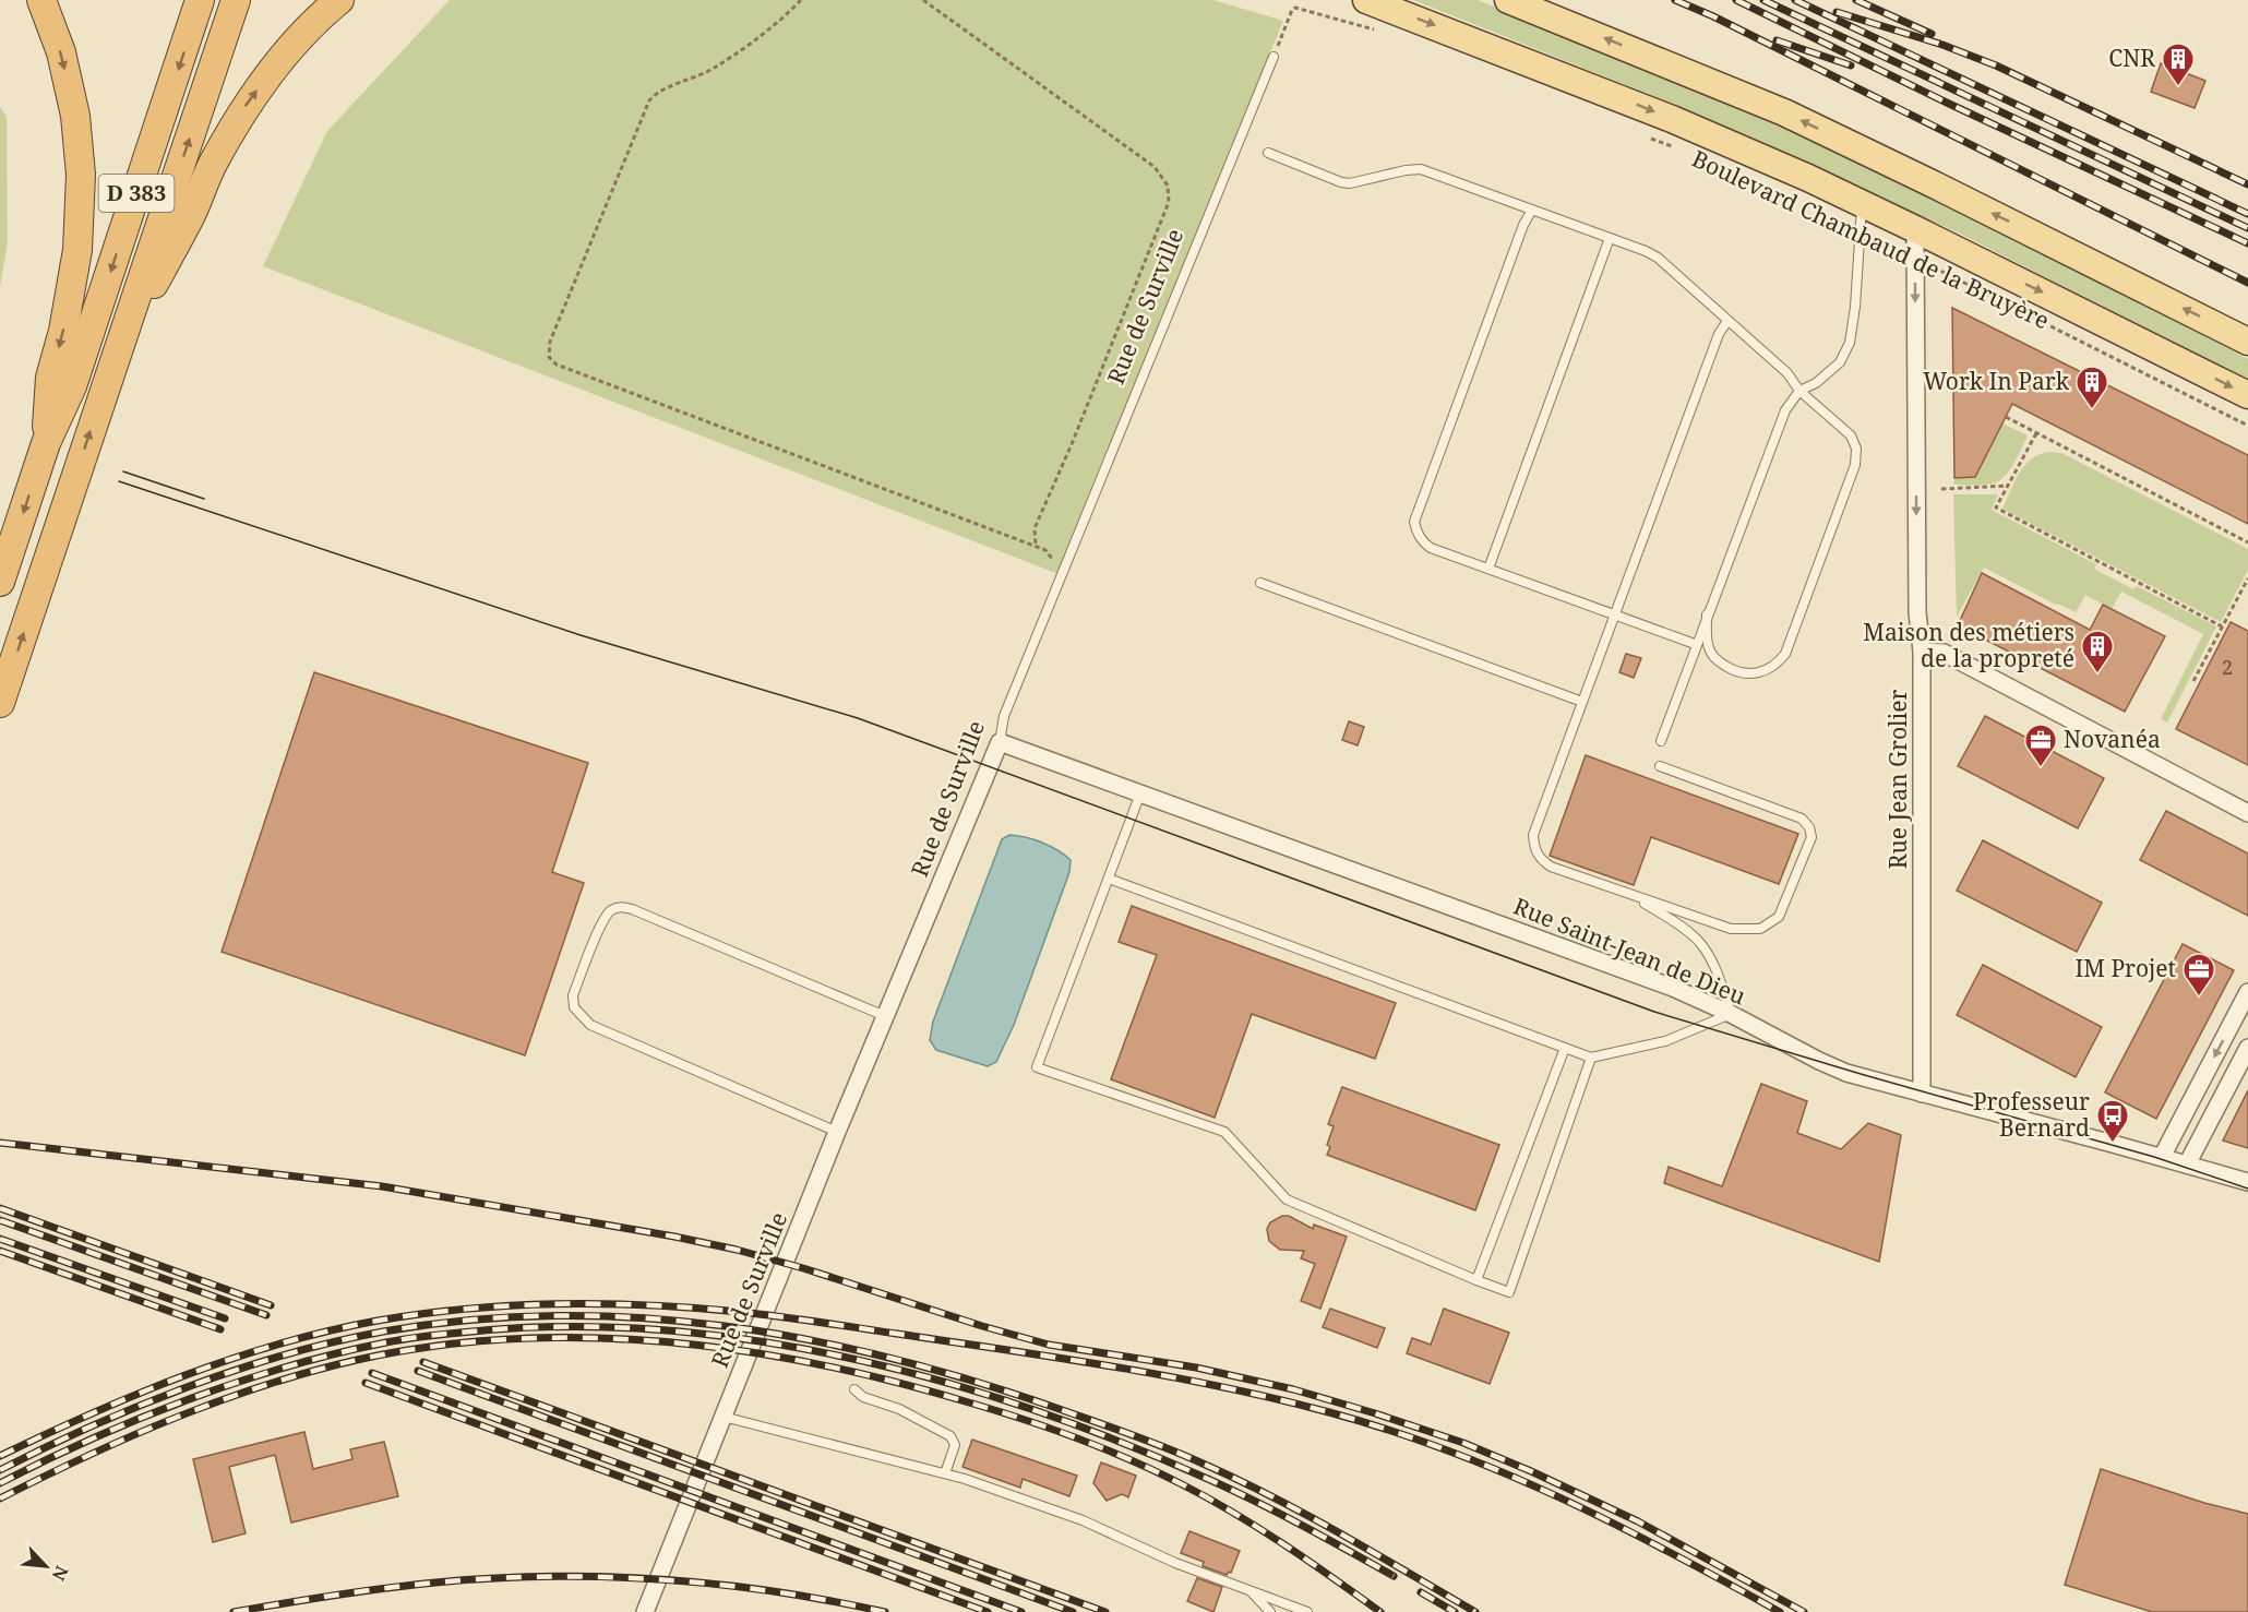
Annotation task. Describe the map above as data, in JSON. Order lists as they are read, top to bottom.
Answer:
{
  "streets": {
    "highway": ["D 383"],
    "main road": ["Boulevard Chambaud de la Bruyère"],
    "street": ["Rue de Surville", "Rue Jean Grolier", "Rue Saint-Jean de Dieu"]
  },
  "crossings": [
    ["Boulevard Chambaud de la Bruyère", "Rue Jean Grolier"],
    ["Rue de Surville", "Rue Saint-Jean de Dieu"],
    ["Rue Jean Grolier", "Rue Saint-Jean de Dieu"]
  ],
  "one_way": ["Rue Jean Grolier"],
  "places": {
    "building": ["CNR", "Work In Park", "Maison des métiers de la propreté"],
    "office": ["Novanéa", "IM Projet"],
    "bus stop": ["Professeur Bernard"]
  },
  "house_numbers": ["2"],
  "north": "bottom right"
}
